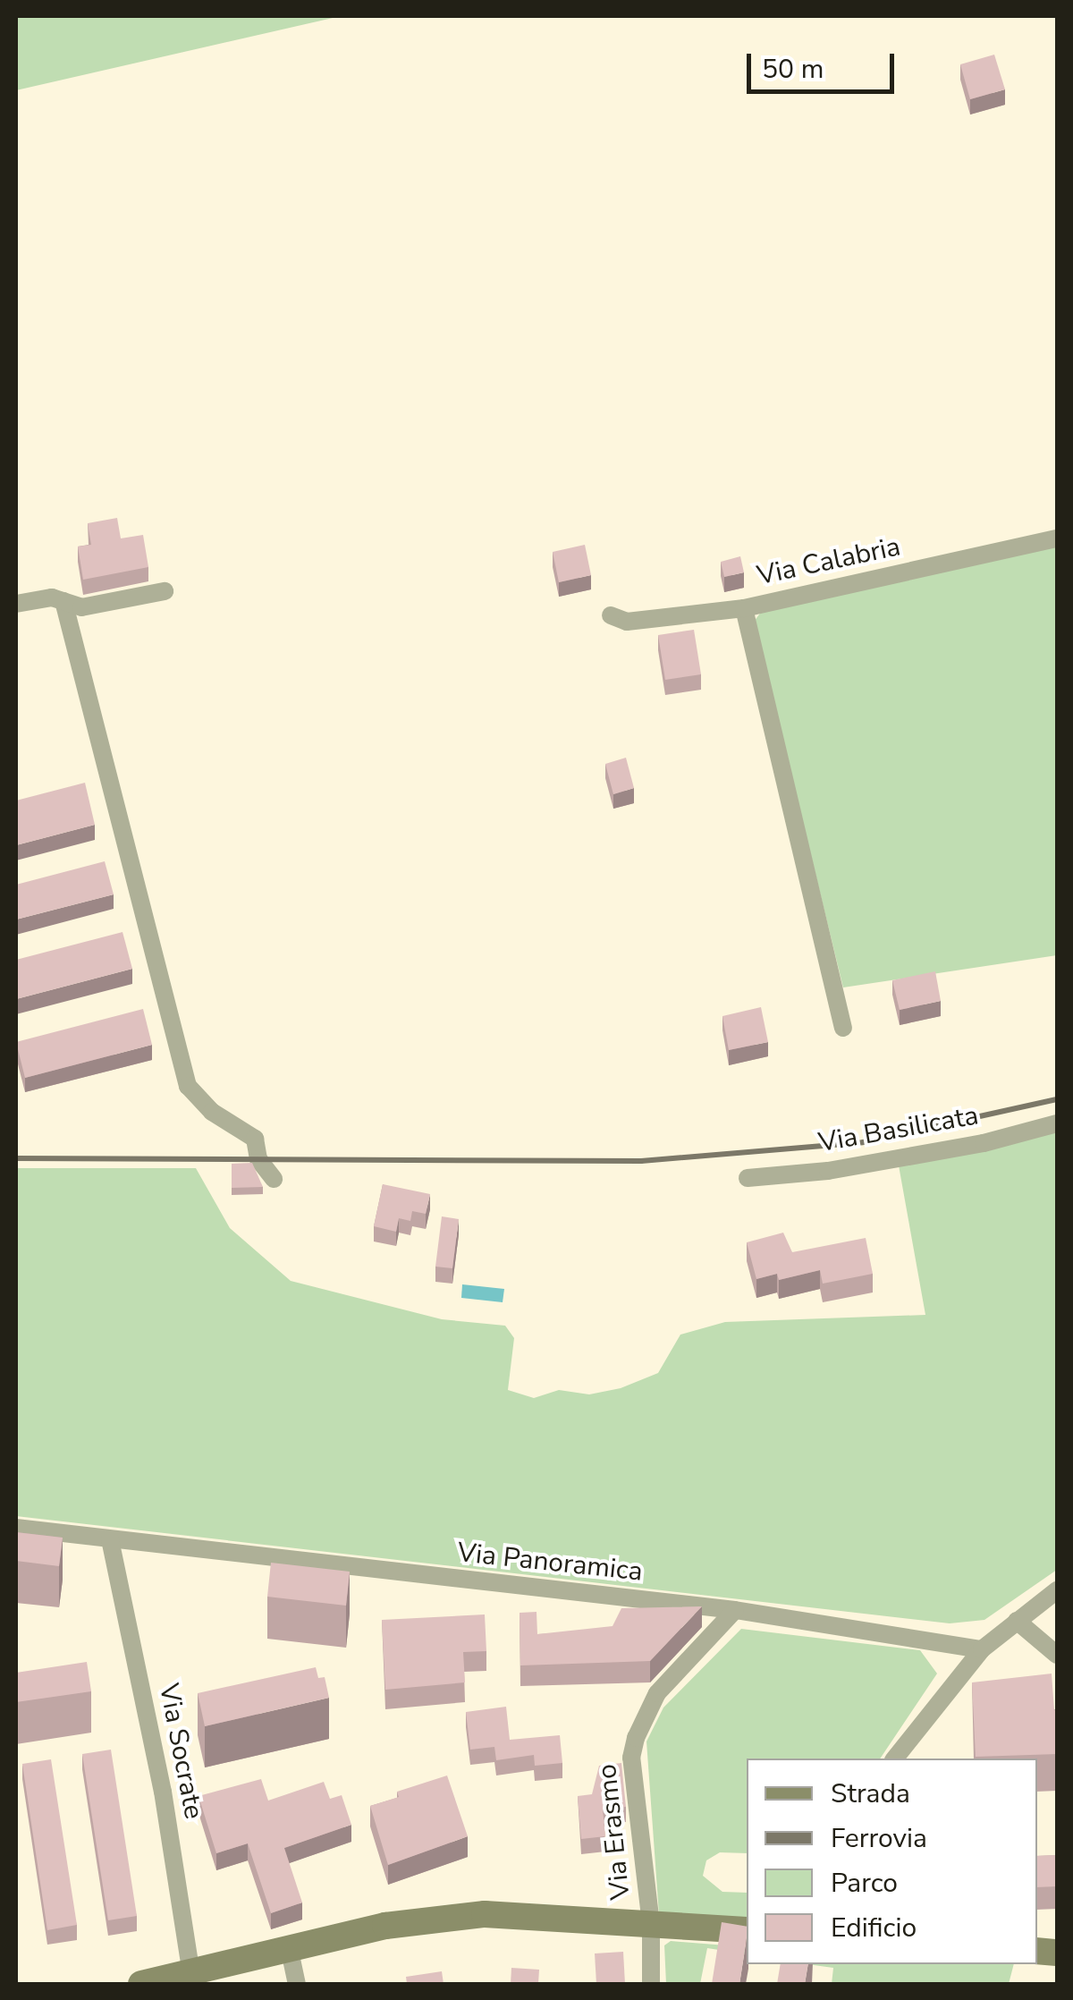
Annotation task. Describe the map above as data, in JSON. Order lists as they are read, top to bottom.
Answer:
{
  "streets": {
    "street": [
      "Via Calabria",
      "Via Basilicata",
      "Via Panoramica",
      "Via Socrate",
      "Via Erasmo"
    ]
  },
  "crossings": [
    ["Via Panoramica", "Via Socrate"],
    ["Via Panoramica", "Via Erasmo"]
  ],
  "legend": [
    "Strada",
    "Ferrovia",
    "Parco",
    "Edificio"
  ],
  "scale_bar": "50 m"
}
